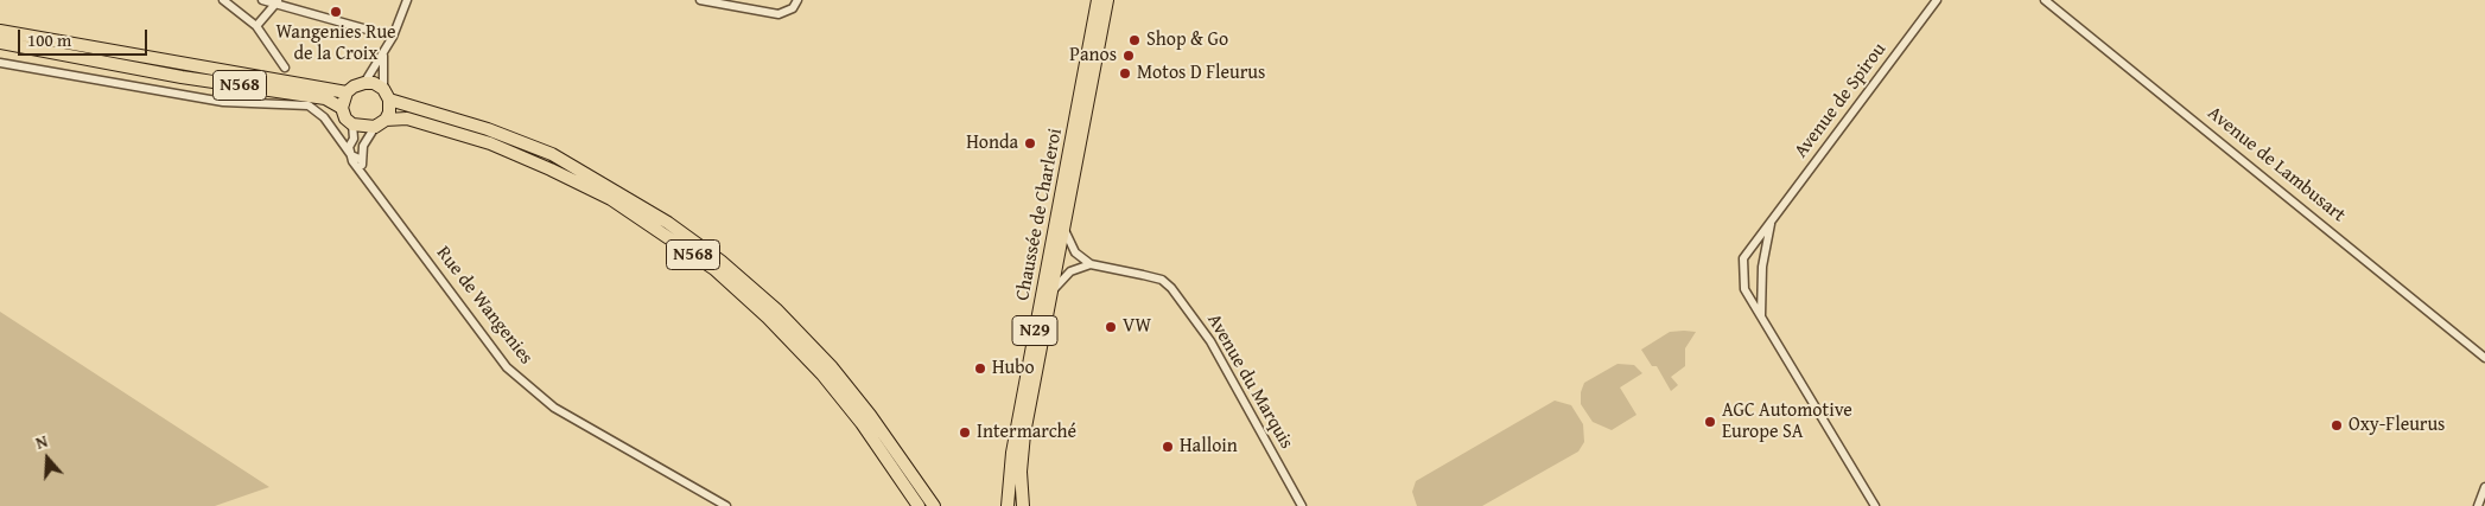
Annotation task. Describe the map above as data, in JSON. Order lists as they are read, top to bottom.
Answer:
{
  "streets": {
    "main road": ["N568", "Chaussée de Charleroi", "N29"],
    "street": [
      "Avenue de Spirou",
      "Avenue de Lambusart",
      "Rue de Wangenies",
      "Avenue du Marquis"
    ]
  },
  "places": [
    "Wangenies Rue de la Croix",
    "Shop & Go",
    "Panos",
    "Motos D Fleurus",
    "Honda",
    "VW",
    "Hubo",
    "AGC Automotive Europe SA",
    "Oxy-Fleurus",
    "Intermarché",
    "Halloin"
  ],
  "scale_bar": "100 m",
  "north": "top"
}
